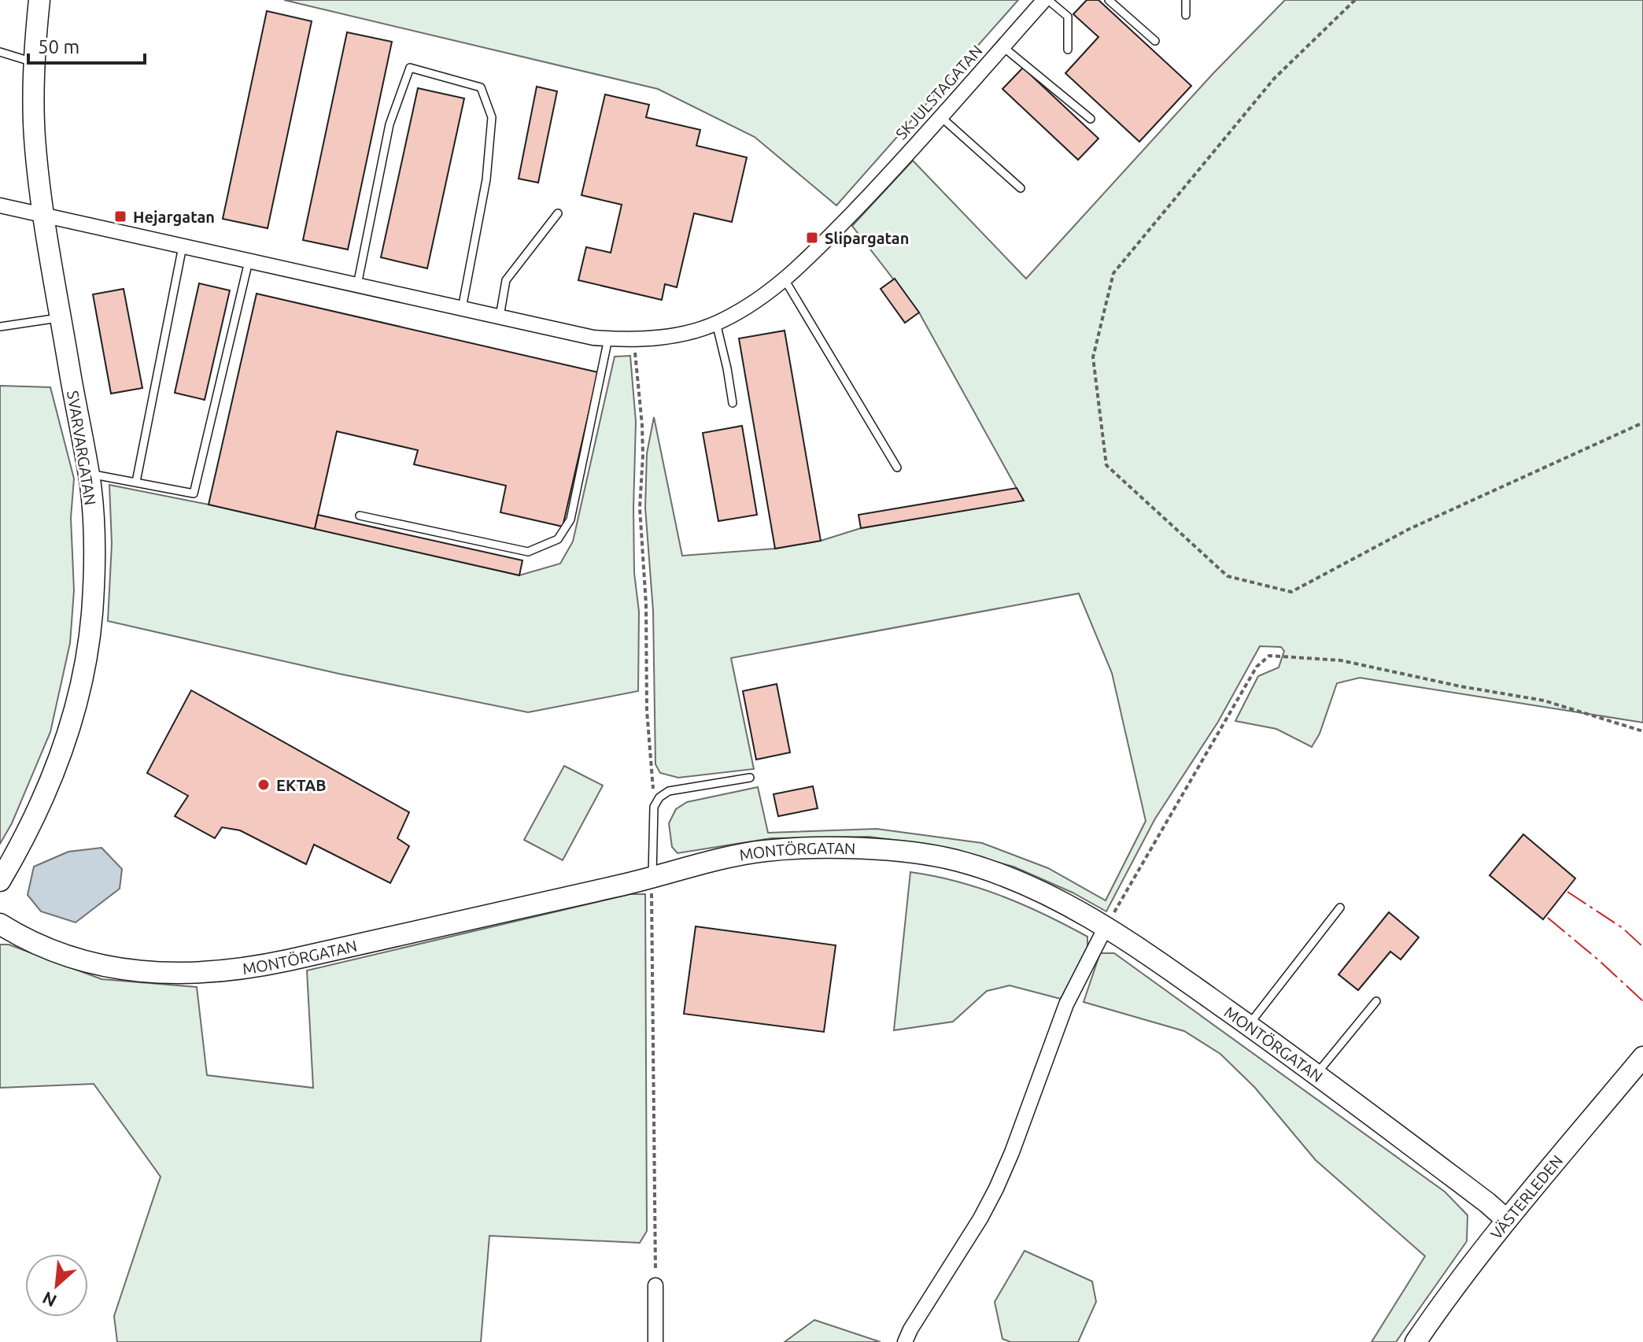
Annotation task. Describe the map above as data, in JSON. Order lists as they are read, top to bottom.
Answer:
{
  "streets": {
    "street": [
      "SKJULSTAGATAN",
      "SVARVARGATAN",
      "MONTÖRGATAN",
      "VÄSTERLEDEN"
    ]
  },
  "crossings": [
    ["MONTÖRGATAN", "VÄSTERLEDEN"]
  ],
  "places": {
    "transit": ["Hejargatan", "Slipargatan"],
    "other": ["EKTAB"]
  },
  "scale_bar": "50 m",
  "north": "bottom left"
}
